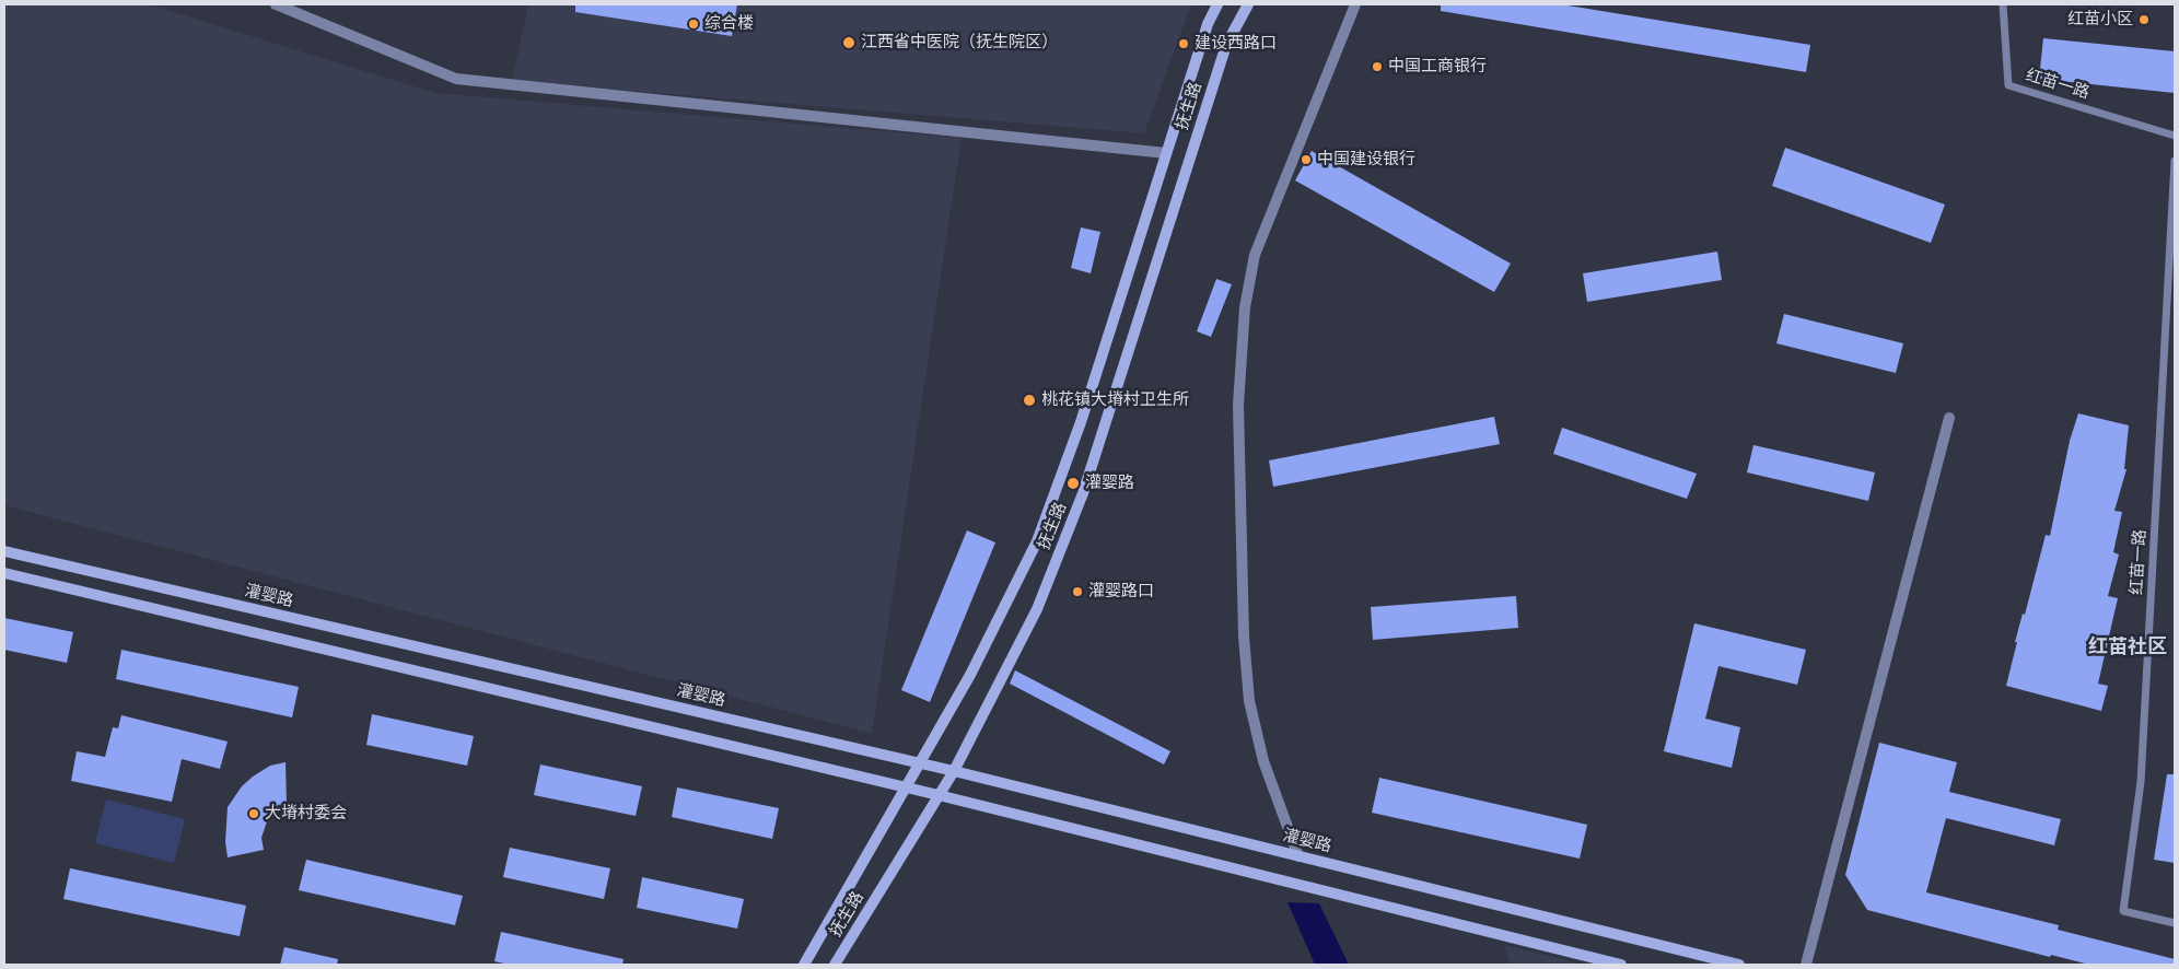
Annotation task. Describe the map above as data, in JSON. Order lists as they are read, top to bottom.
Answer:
{
  "streets": {
    "main road": ["抚生路", "灌婴路"],
    "lane": ["红苗一路"]
  },
  "crossings": [
    ["抚生路", "灌婴路"]
  ],
  "districts": ["红苗社区"],
  "places": [
    "红苗小区",
    "综合楼",
    "江西省中医院（抚生院区）",
    "建设西路口",
    "中国工商银行",
    "中国建设银行",
    "桃花镇大塉村卫生所",
    "灌婴路",
    "灌婴路口",
    "大塉村委会"
  ]
}
